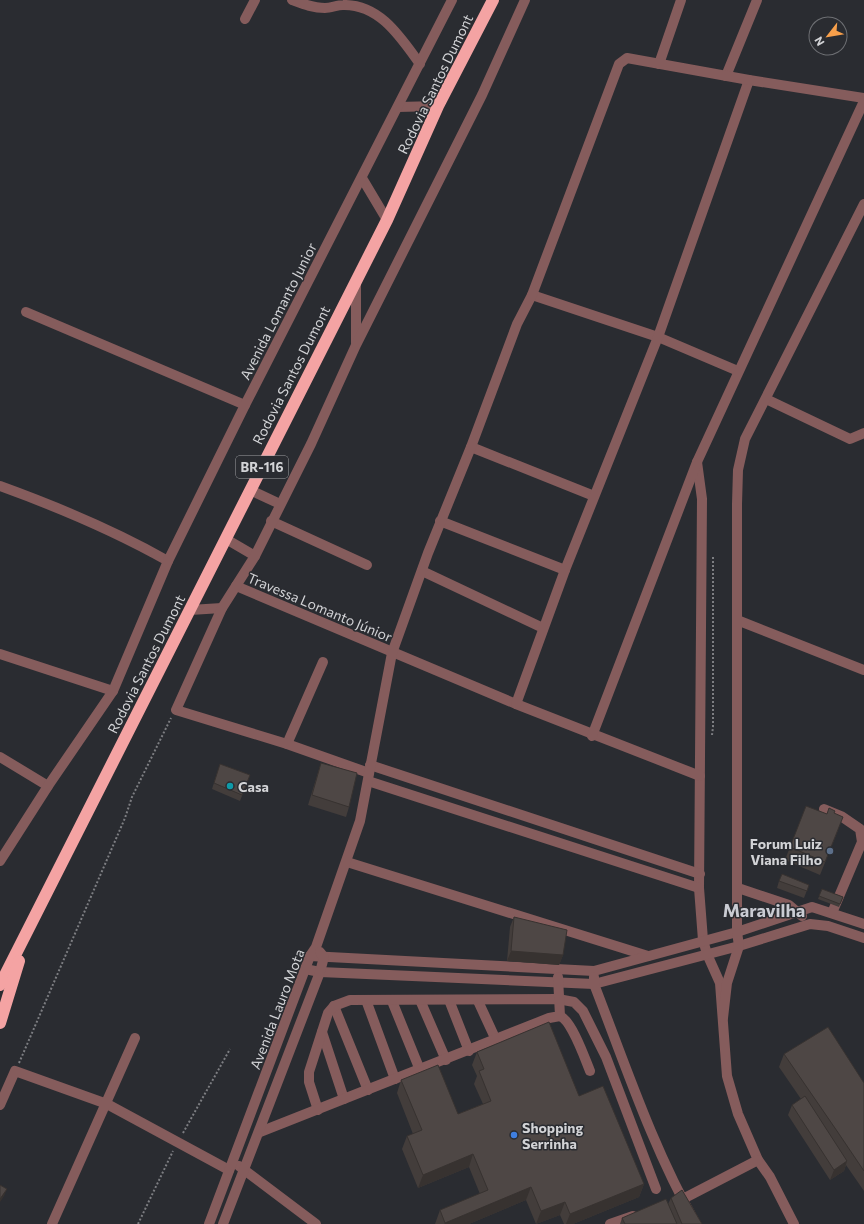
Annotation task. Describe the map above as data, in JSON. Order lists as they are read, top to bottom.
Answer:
{
  "streets": {
    "highway": ["Rodovia Santos Dumont", "BR-116"],
    "street": ["Avenida Lomanto Junior", "Travessa Lomanto Júnior", "Avenida Lauro Mota"]
  },
  "districts": ["Maravilha"],
  "places": ["Casa", "Forum Luiz Viana Filho", "Shopping Serrinha"],
  "north": "bottom left"
}
